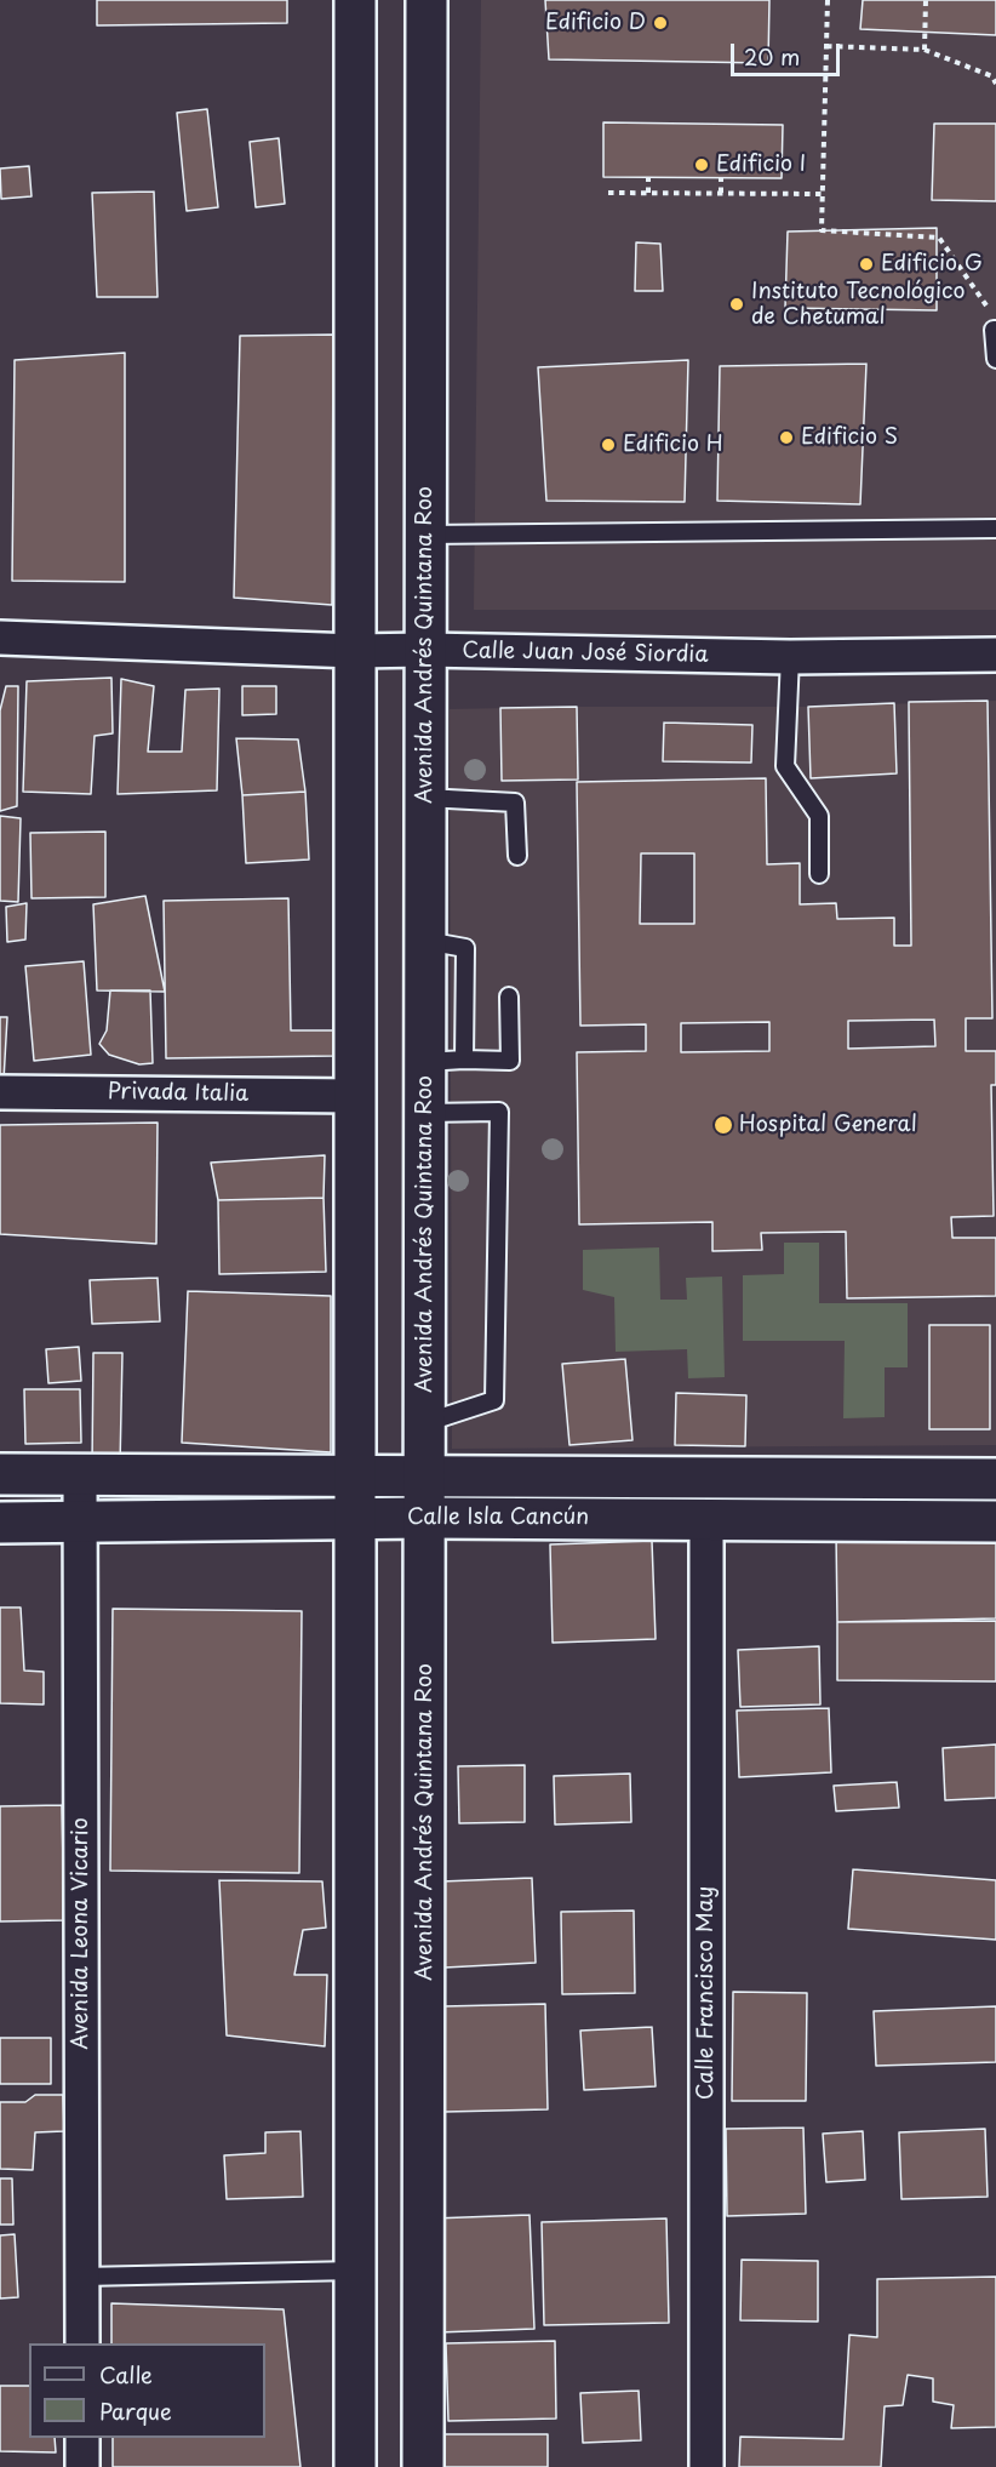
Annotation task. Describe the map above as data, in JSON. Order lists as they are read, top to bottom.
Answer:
{
  "streets": {
    "main road": ["Avenida Andrés Quintana Roo", "Calle Isla Cancún"],
    "street": [
      "Calle Juan José Siordia",
      "Privada Italia",
      "Avenida Leona Vicario",
      "Calle Francisco May"
    ]
  },
  "crossings": [
    ["Avenida Andrés Quintana Roo", "Calle Juan José Siordia"],
    ["Avenida Andrés Quintana Roo", "Calle Isla Cancún"],
    ["Calle Isla Cancún", "Avenida Leona Vicario"],
    ["Calle Isla Cancún", "Calle Francisco May"]
  ],
  "places": [
    "Edificio D",
    "Edificio I",
    "Edificio G",
    "Instituto Tecnológico de Chetumal",
    "Edificio S",
    "Edificio H",
    "Hospital General"
  ],
  "legend": ["Calle", "Parque"],
  "scale_bar": "20 m"
}
